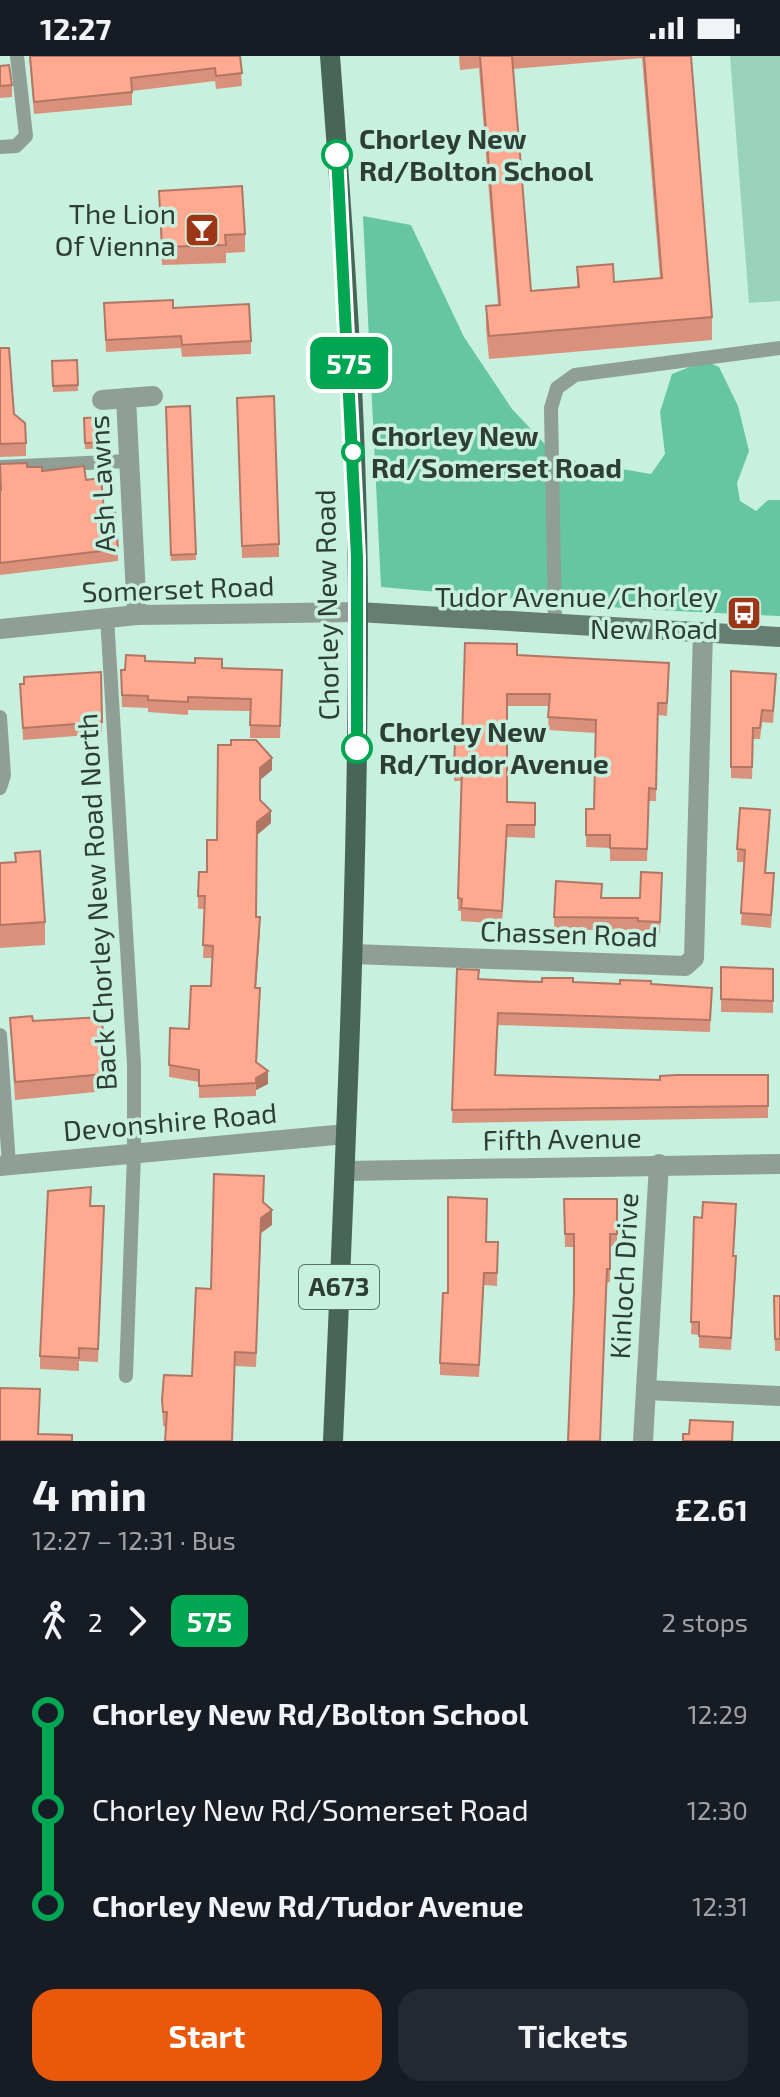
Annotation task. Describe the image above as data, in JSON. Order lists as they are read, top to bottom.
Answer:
{
  "streets": {
    "main road": ["Chorley New Road", "A673"],
    "street": [
      "Ash Lawns",
      "Somerset Road",
      "Chassen Road",
      "Devonshire Road",
      "Fifth Avenue",
      "Kinloch Drive"
    ],
    "lane": ["Back Chorley New Road North"]
  },
  "crossings": [
    ["Ash Lawns", "Somerset Road"],
    ["Somerset Road", "Chorley New Road"],
    ["Somerset Road", "Back Chorley New Road North"],
    ["Chorley New Road", "Chassen Road"],
    ["Chorley New Road", "Devonshire Road"],
    ["Chorley New Road", "Fifth Avenue"],
    ["Back Chorley New Road North", "Devonshire Road"],
    ["Fifth Avenue", "Kinloch Drive"]
  ],
  "places": {
    "other": ["Chorley New Rd/Bolton School", "Chorley New Rd/Somerset Road", "Chorley New Rd/Tudor Avenue"],
    "bar": ["The Lion Of Vienna"],
    "bus stop": ["Tudor Avenue/Chorley New Road"]
  },
  "lines": ["bus line 575"],
  "page": {
    "status": "12:27",
    "on_map": "575",
    "heading": ["4 min", "12:27 – 12:31 · Bus", "£2.61"],
    "legs": ["2", "575", "2 stops"],
    "list": [
      {
        "name": "Chorley New Rd/Bolton School",
        "value": "12:29"
      },
      {
        "name": "Chorley New Rd/Somerset Road",
        "value": "12:30"
      },
      {
        "name": "Chorley New Rd/Tudor Avenue",
        "value": "12:31"
      }
    ],
    "buttons": ["Start", "Tickets"]
  }
}
